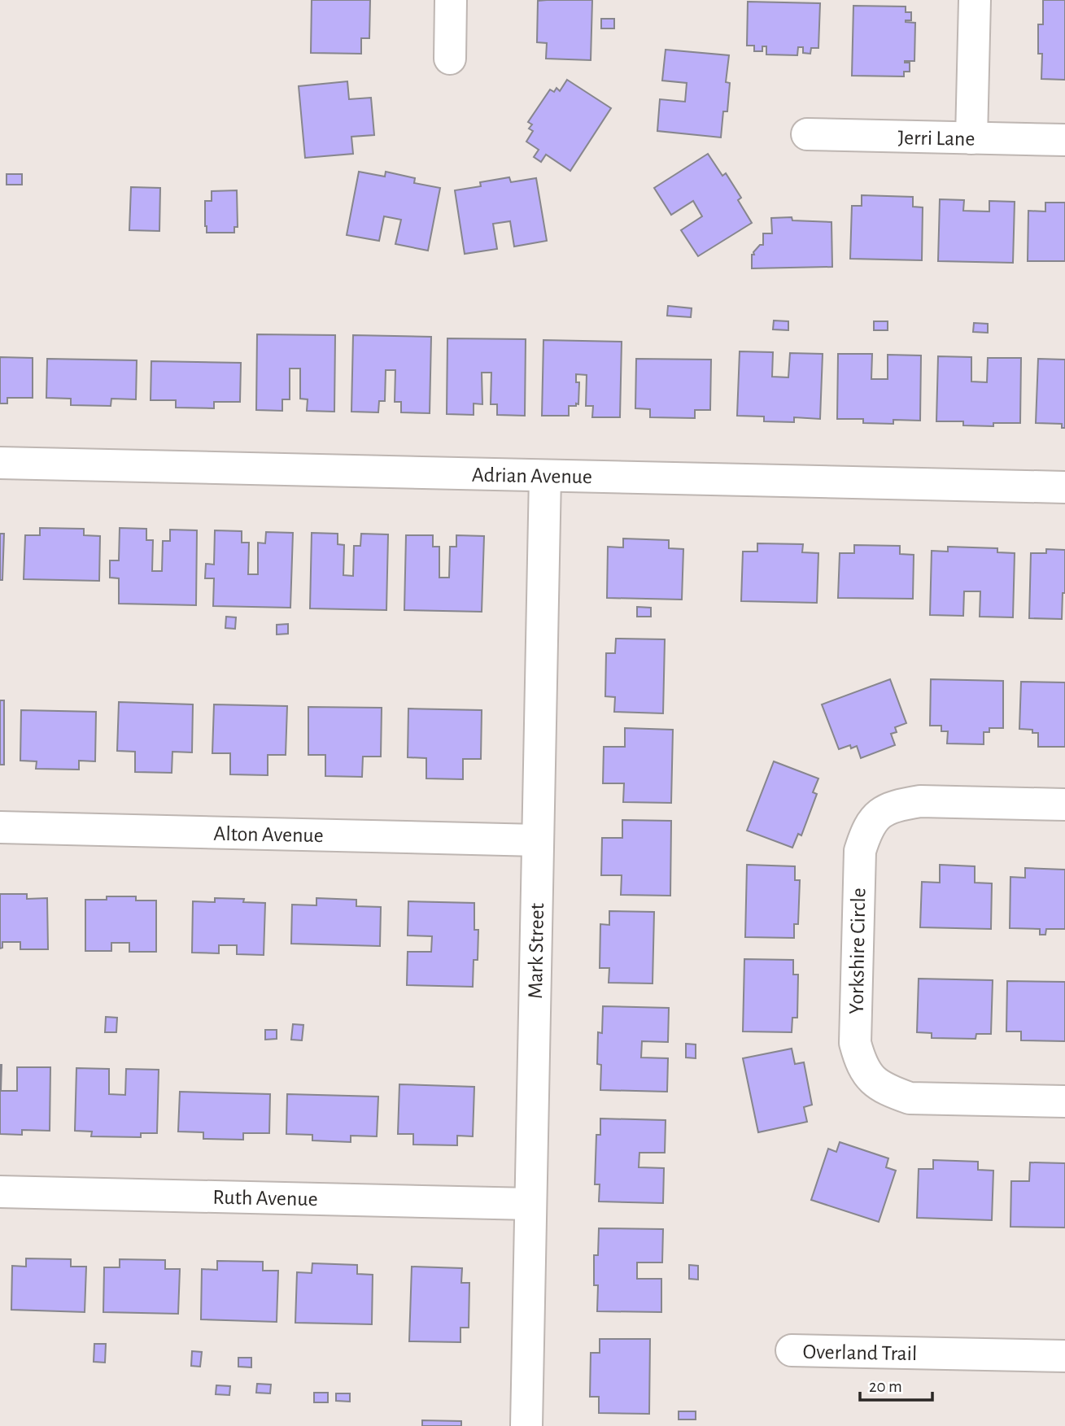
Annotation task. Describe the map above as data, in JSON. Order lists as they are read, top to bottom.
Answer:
{
  "streets": {
    "street": [
      "Jerri Lane",
      "Adrian Avenue",
      "Alton Avenue",
      "Mark Street",
      "Yorkshire Circle",
      "Ruth Avenue",
      "Overland Trail"
    ]
  },
  "crossings": [
    ["Adrian Avenue", "Mark Street"],
    ["Alton Avenue", "Mark Street"],
    ["Mark Street", "Ruth Avenue"]
  ],
  "scale_bar": "20 m"
}
